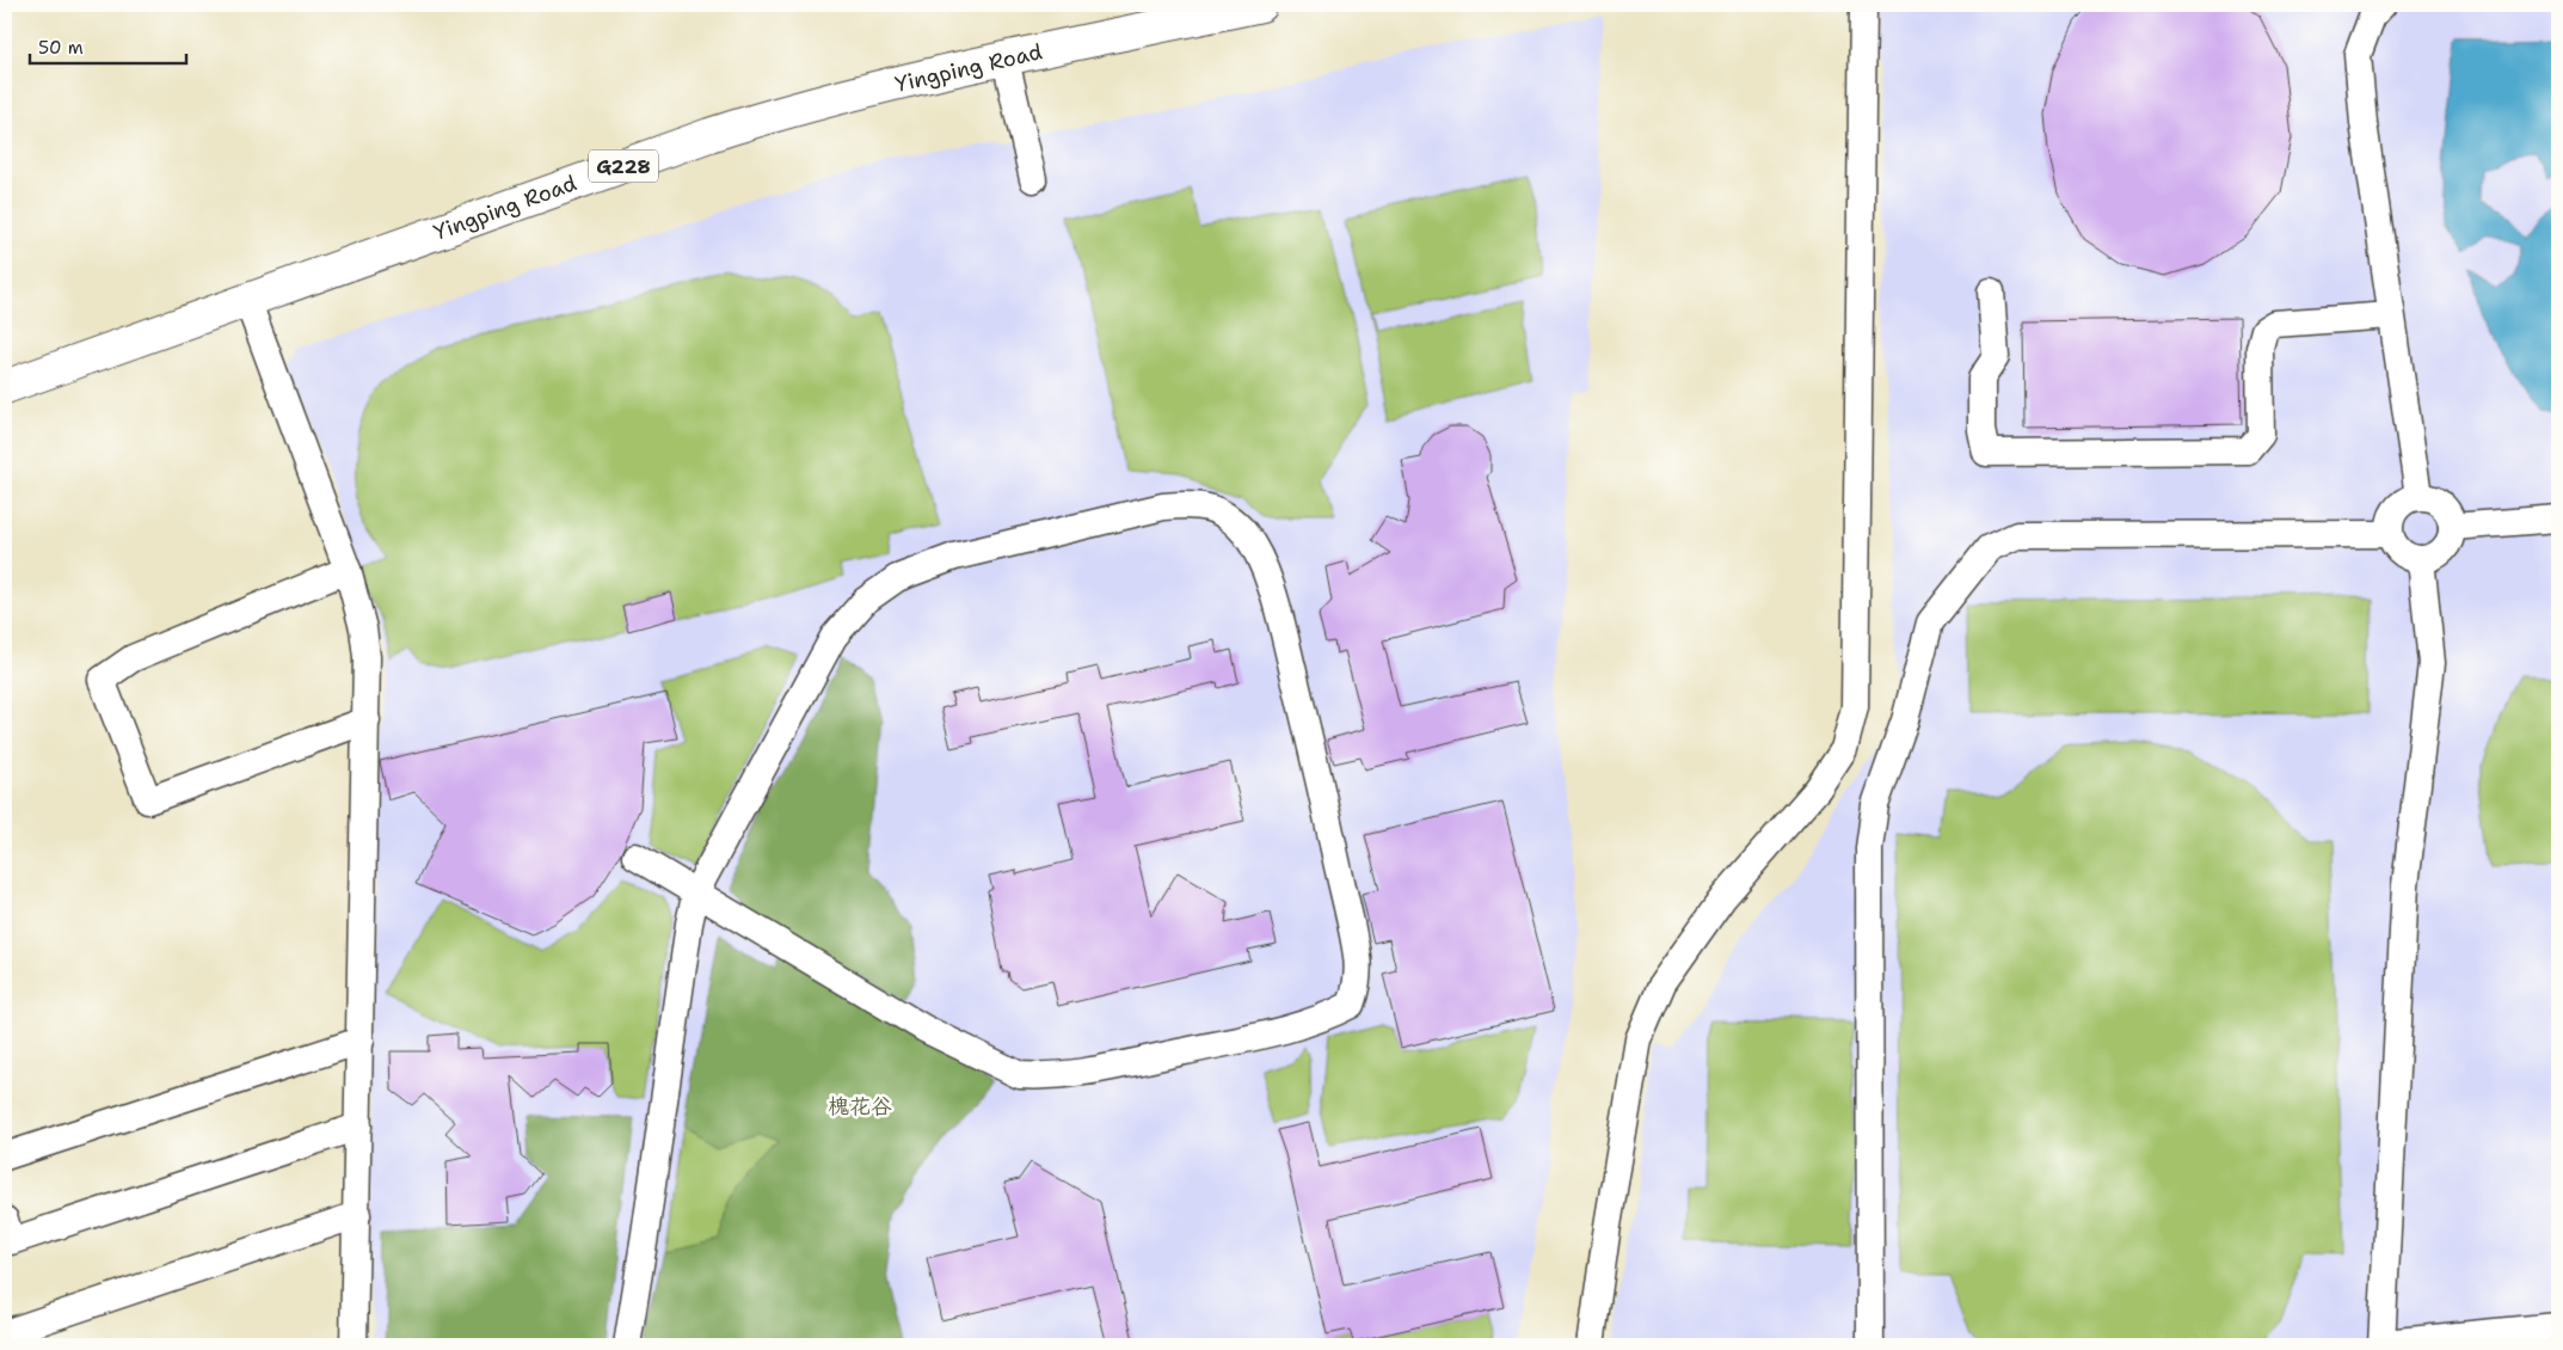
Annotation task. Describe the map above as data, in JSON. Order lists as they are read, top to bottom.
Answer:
{
  "streets": {
    "highway": ["Yingping Road", "G228"]
  },
  "parks": ["槐花谷"],
  "scale_bar": "50 m"
}
